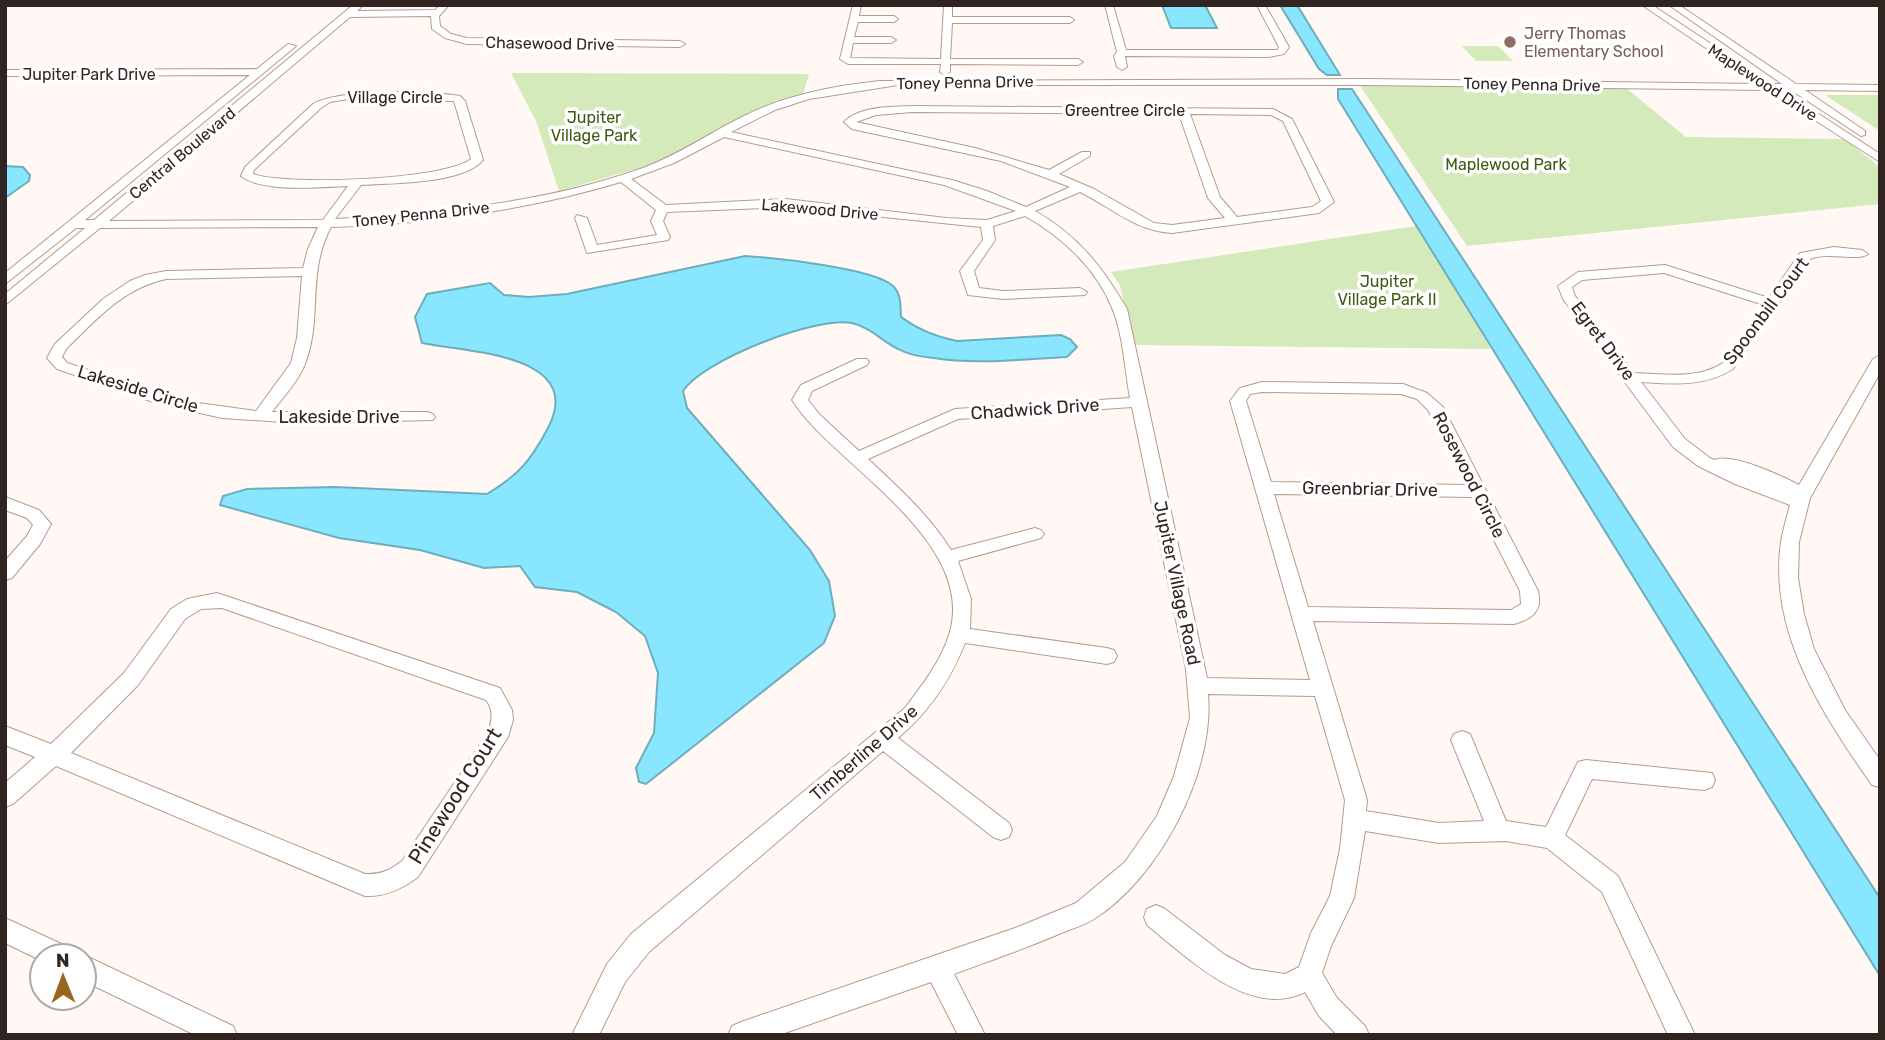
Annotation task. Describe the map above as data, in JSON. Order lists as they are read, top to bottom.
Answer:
{
  "streets": {
    "street": [
      "Chasewood Drive",
      "Jupiter Park Drive",
      "Toney Penna Drive",
      "Maplewood Drive",
      "Village Circle",
      "Greentree Circle",
      "Central Boulevard",
      "Lakewood Drive",
      "Spoonbill Court",
      "Egret Drive",
      "Lakeside Circle",
      "Chadwick Drive",
      "Lakeside Drive",
      "Rosewood Circle",
      "Greenbriar Drive",
      "Jupiter Village Road",
      "Timberline Drive",
      "Pinewood Court"
    ]
  },
  "crossings": [
    ["Chasewood Drive", "Central Boulevard"],
    ["Jupiter Park Drive", "Central Boulevard"],
    ["Toney Penna Drive", "Maplewood Drive"],
    ["Toney Penna Drive", "Central Boulevard"],
    ["Toney Penna Drive", "Lakeside Drive"],
    ["Toney Penna Drive", "Jupiter Village Road"],
    ["Village Circle", "Lakeside Drive"],
    ["Greentree Circle", "Lakewood Drive"],
    ["Lakewood Drive", "Jupiter Village Road"],
    ["Spoonbill Court", "Egret Drive"],
    ["Lakeside Circle", "Lakeside Drive"],
    ["Chadwick Drive", "Jupiter Village Road"],
    ["Chadwick Drive", "Timberline Drive"],
    ["Rosewood Circle", "Greenbriar Drive"]
  ],
  "parks": ["Jupiter Village Park", "Maplewood Park", "Jupiter Village Park II"],
  "places": ["Jerry Thomas Elementary School"],
  "north": "top"
}
